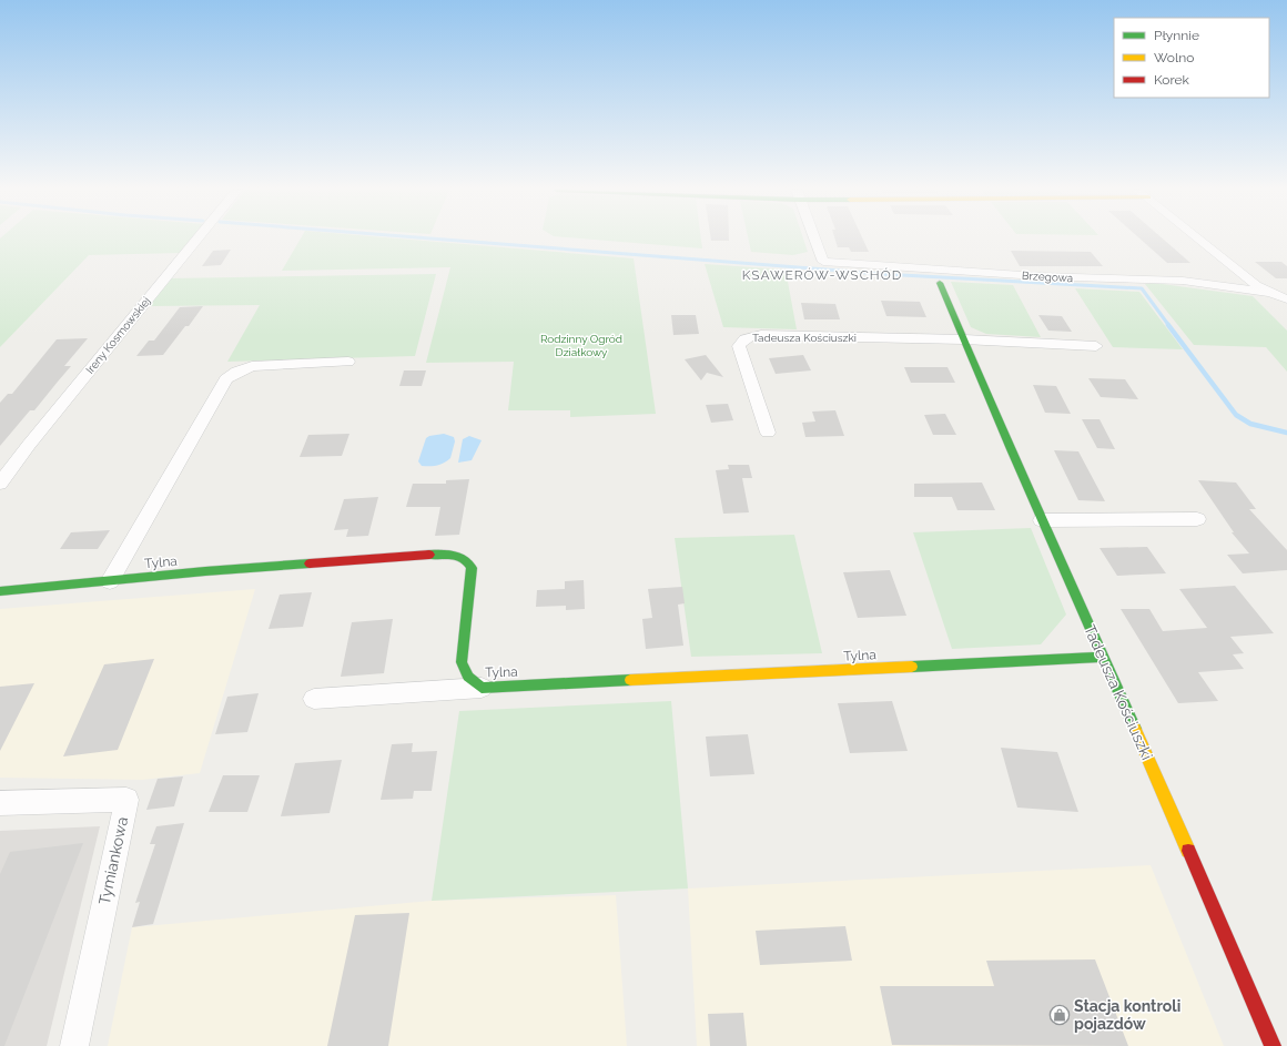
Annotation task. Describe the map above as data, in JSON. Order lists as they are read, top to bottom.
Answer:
{
  "streets": {
    "street": [
      "Brzegowa",
      "Ireny Kosmowskiej",
      "Tadeusza Kościuszki",
      "Tylna",
      "Tymiankowa"
    ]
  },
  "crossings": [
    ["Tadeusza Kościuszki", "Tylna"]
  ],
  "districts": ["KSAWERÓW-WSCHÓD"],
  "parks": ["Rodzinny Ogród Działkowy"],
  "places": {
    "shop": ["Stacja kontroli pojazdów"]
  },
  "legend": ["Płynnie", "Wolno", "Korek"]
}
